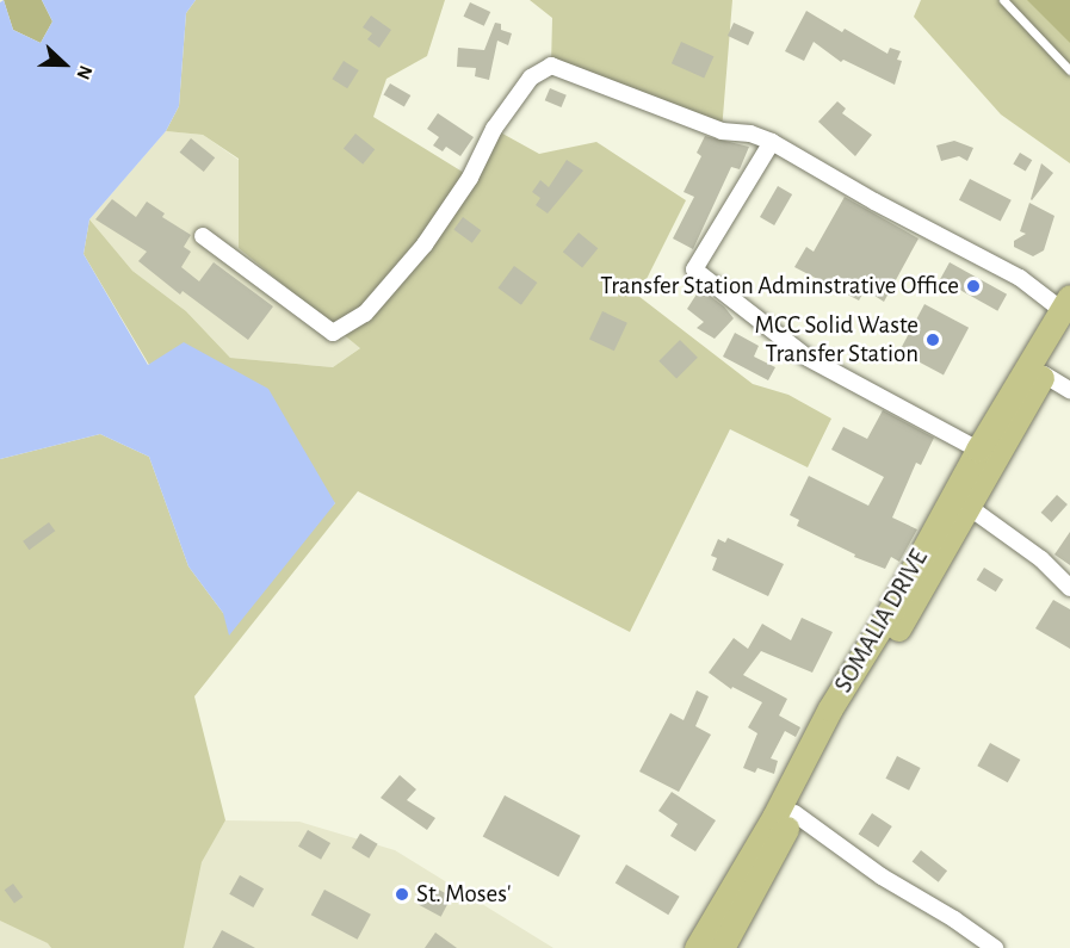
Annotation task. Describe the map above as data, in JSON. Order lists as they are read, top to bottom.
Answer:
{
  "streets": {
    "main road": ["SOMALIA DRIVE"]
  },
  "places": ["Transfer Station Adminstrative Office", "MCC Solid Waste Transfer Station", "St. Moses'"],
  "north": "right"
}
